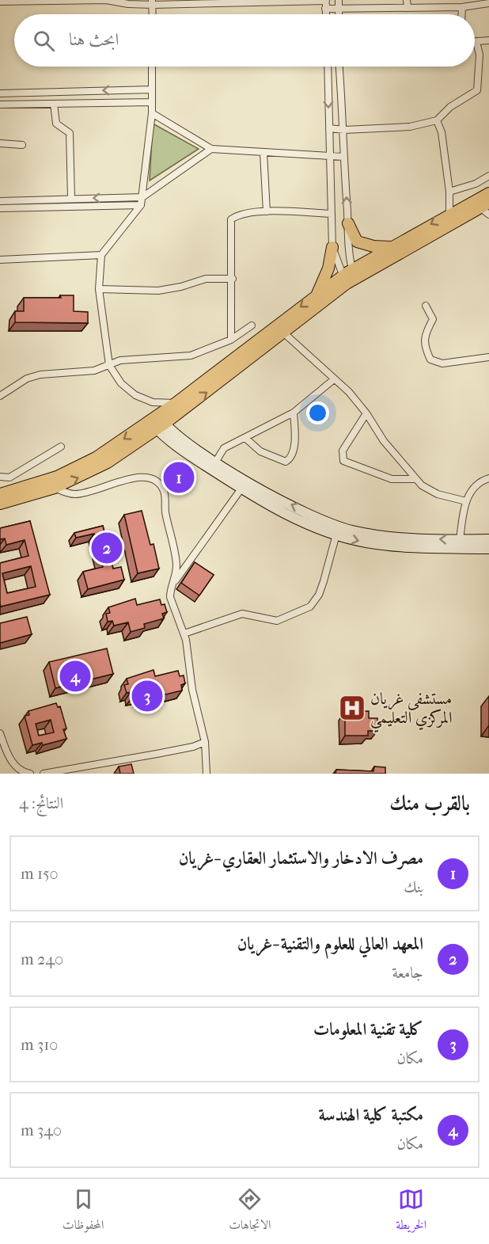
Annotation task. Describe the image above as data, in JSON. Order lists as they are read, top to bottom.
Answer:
{
  "places": {
    "hospital": ["مستشفى غريان المركزي التعليمي"]
  },
  "page": {
    "search": "ابحث هنا",
    "pins": [
      "1",
      "2",
      "4",
      "3"
    ],
    "heading": ["بالقرب منك", "النتائج: 4"],
    "list": [
      {
        "mark": "1",
        "name": "مصرف الادخار والاستثمار العقاري -غريان",
        "note": "بنك",
        "value": "150 m"
      },
      {
        "mark": "2",
        "name": "المعهد العالي للعلوم والتقنية -غريان",
        "note": "جامعة",
        "value": "240 m"
      },
      {
        "mark": "3",
        "name": "كلية تقنية المعلومات",
        "note": "مكان",
        "value": "310 m"
      },
      {
        "mark": "4",
        "name": "مكتبة كلية الهندسة",
        "note": "مكان",
        "value": "340 m"
      }
    ],
    "nav": ["الخريطة", "الاتجاهات", "المحفوظات"]
  }
}
